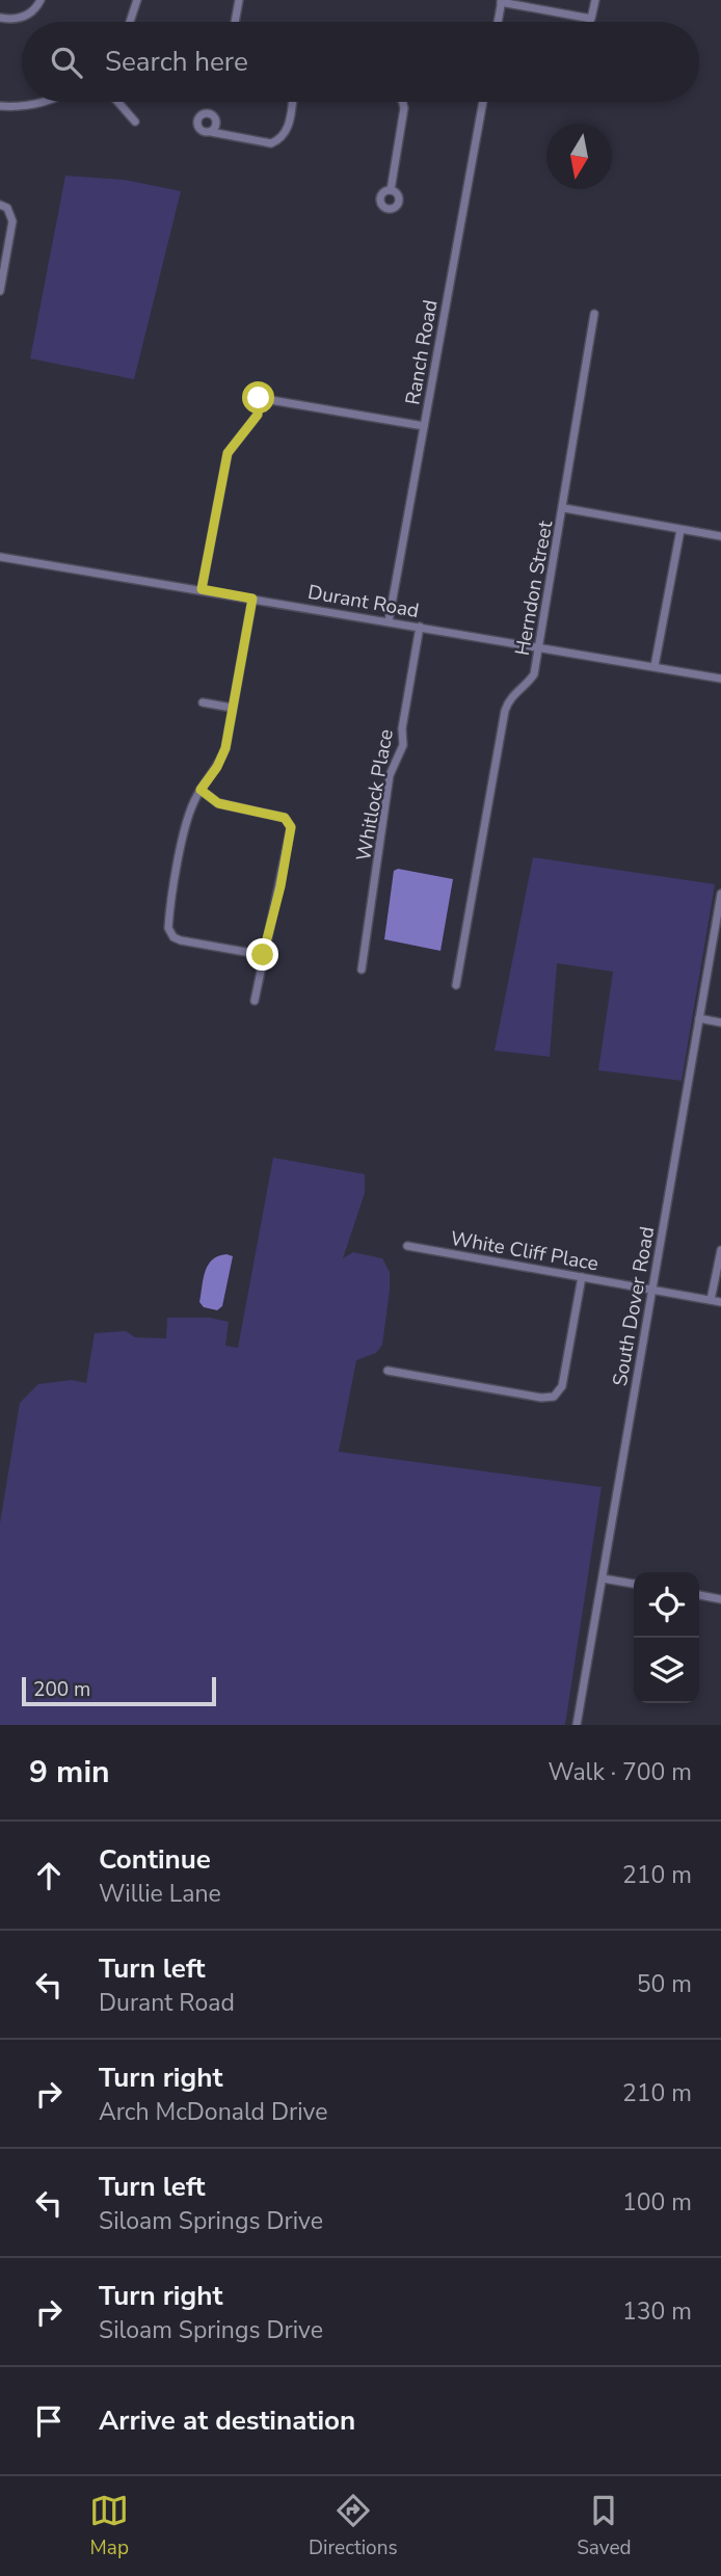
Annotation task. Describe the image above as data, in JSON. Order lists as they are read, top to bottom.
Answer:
{
  "streets": {
    "street": [
      "Ranch Road",
      "Herndon Street",
      "Durant Road",
      "Whitlock Place",
      "White Cliff Place",
      "South Dover Road"
    ]
  },
  "crossings": [
    ["Ranch Road", "Durant Road"],
    ["Herndon Street", "Durant Road"],
    ["Durant Road", "Whitlock Place"],
    ["White Cliff Place", "South Dover Road"]
  ],
  "scale_bar": "200 m",
  "north": "bottom",
  "page": {
    "search": "Search here",
    "scale": "200 m",
    "heading": ["9 min", "Walk · 700 m"],
    "list": [
      ["Continue", "Willie Lane", "210 m"],
      ["Turn left", "Durant Road", "50 m"],
      ["Turn right", "Arch McDonald Drive", "210 m"],
      ["Turn left", "Siloam Springs Drive", "100 m"],
      ["Turn right", "Siloam Springs Drive", "130 m"],
      "Arrive at destination"
    ],
    "nav": ["Map", "Directions", "Saved"]
  }
}
